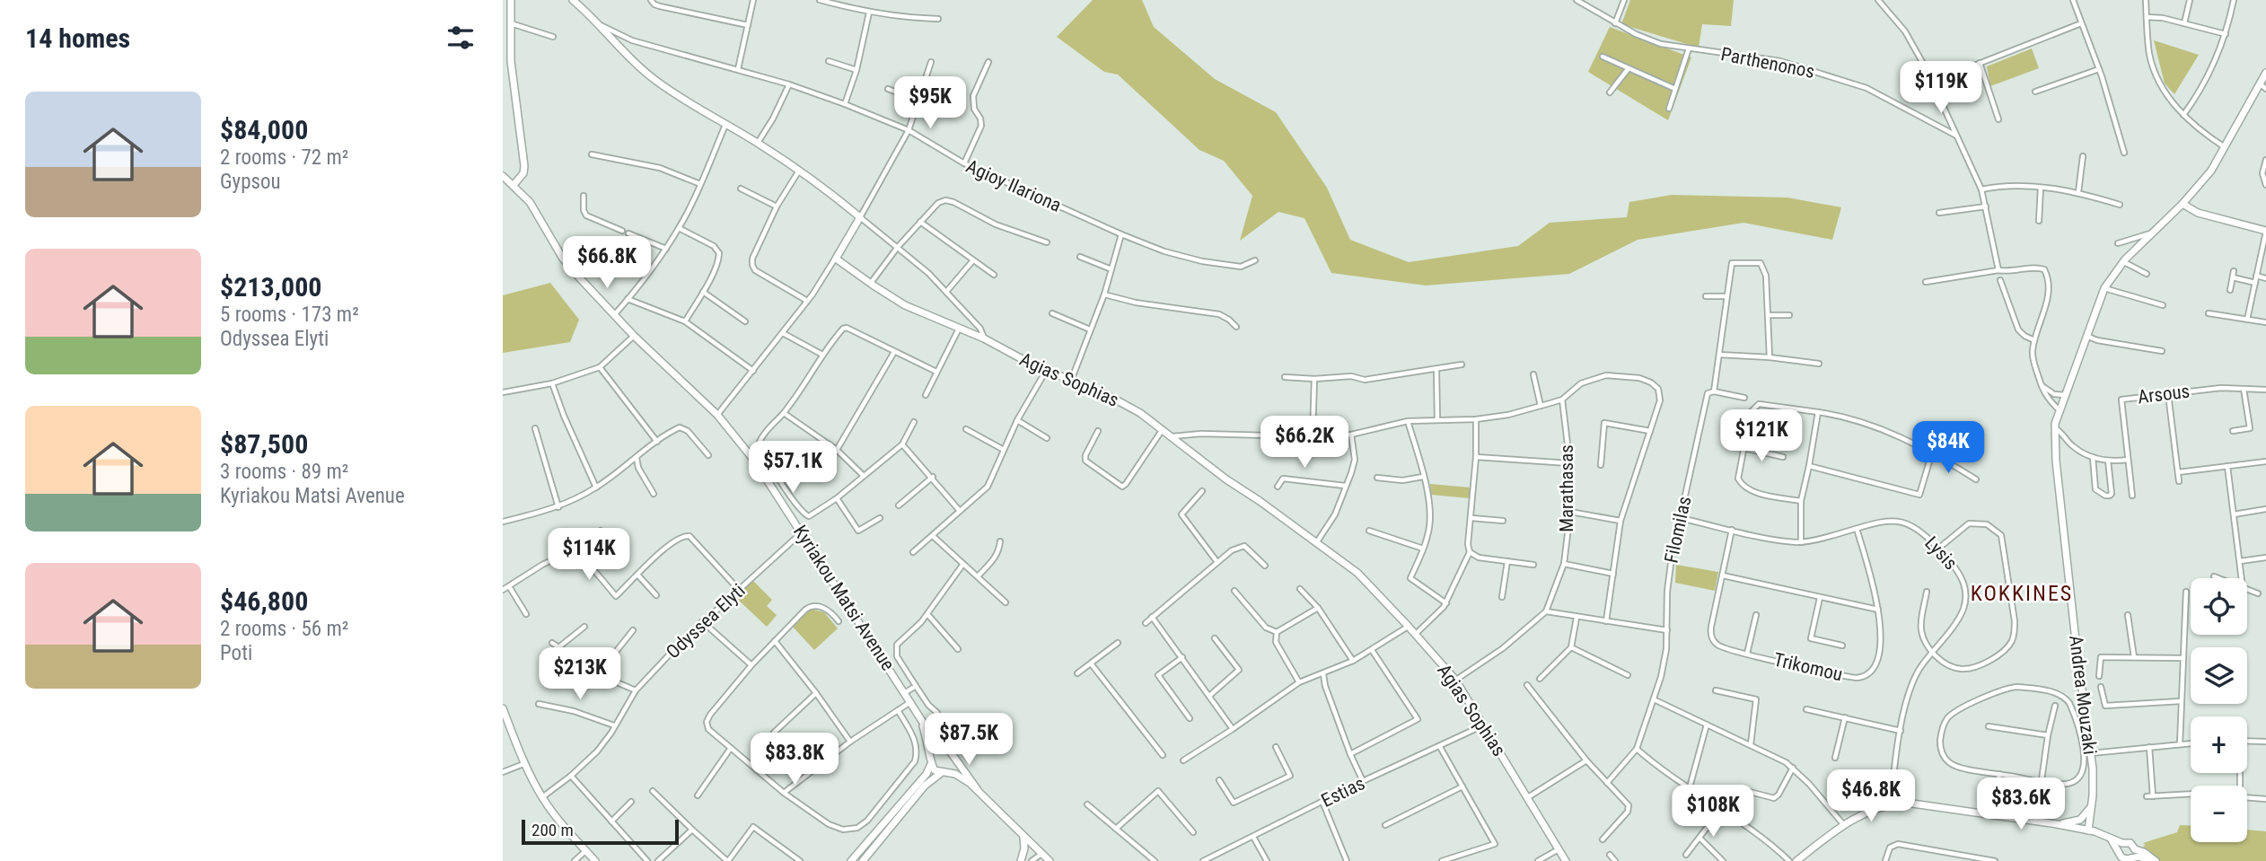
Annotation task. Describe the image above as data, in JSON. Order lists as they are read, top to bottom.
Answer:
{
  "streets": {
    "street": [
      "Parthenonos",
      "Agioy Ilariona",
      "Agias Sophias",
      "Arsous",
      "Marathasas",
      "Filomilas",
      "Lysis",
      "Kyriakou Matsi Avenue",
      "Odyssea Elyti",
      "Trikomou",
      "Andrea Mouzaki",
      "Estias"
    ]
  },
  "crossings": [
    ["Agioy Ilariona", "Agias Sophias"],
    ["Agias Sophias", "Marathasas"],
    ["Agias Sophias", "Estias"],
    ["Filomilas", "Lysis"],
    ["Lysis", "Trikomou"],
    ["Kyriakou Matsi Avenue", "Odyssea Elyti"]
  ],
  "districts": ["KOKKINES"],
  "scale_bar": "200 m",
  "page": {
    "heading": "14 homes",
    "price": [
      "$119K",
      "$95K",
      "$66.8K",
      "$121K",
      "$66.2K",
      "$84K",
      "$57.1K",
      "$114K",
      "$213K",
      "$87.5K",
      "$83.8K",
      "$46.8K",
      "$83.6K",
      "$108K"
    ],
    "list": [
      {
        "name": "$84,000",
        "note": "2 rooms · 72 m² · Gypsou"
      },
      {
        "name": "$213,000",
        "note": "5 rooms · 173 m² · Odyssea Elyti"
      },
      {
        "name": "$87,500",
        "note": "3 rooms · 89 m² · Kyriakou Matsi Avenue"
      },
      {
        "name": "$46,800",
        "note": "2 rooms · 56 m² · Poti"
      }
    ],
    "map_buttons": ["+", "−"],
    "scale": "200 m"
  }
}
